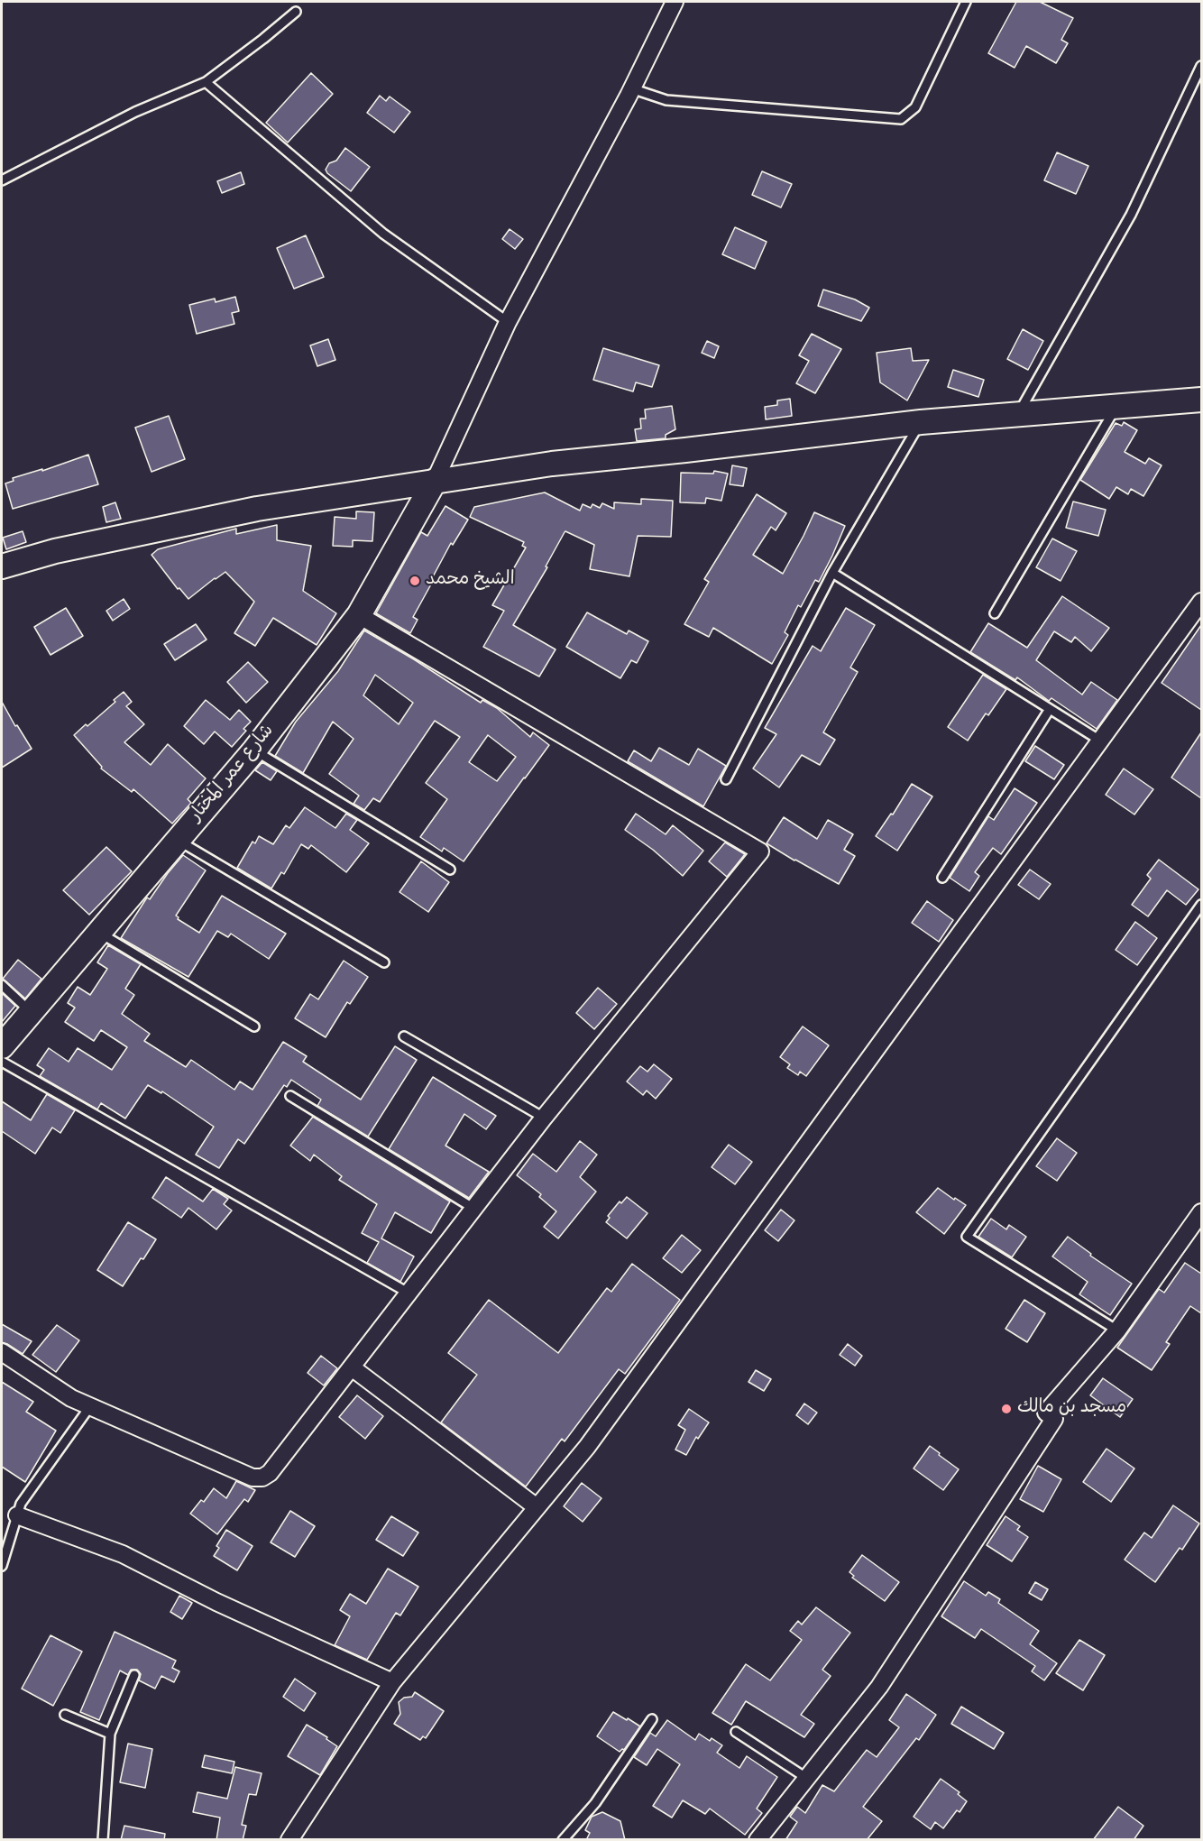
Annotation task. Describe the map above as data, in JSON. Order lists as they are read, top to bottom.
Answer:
{
  "streets": {
    "street": ["شارع عمر المختار"]
  },
  "places": ["الشيخ محمد", "مسجد بن مالك"]
}
